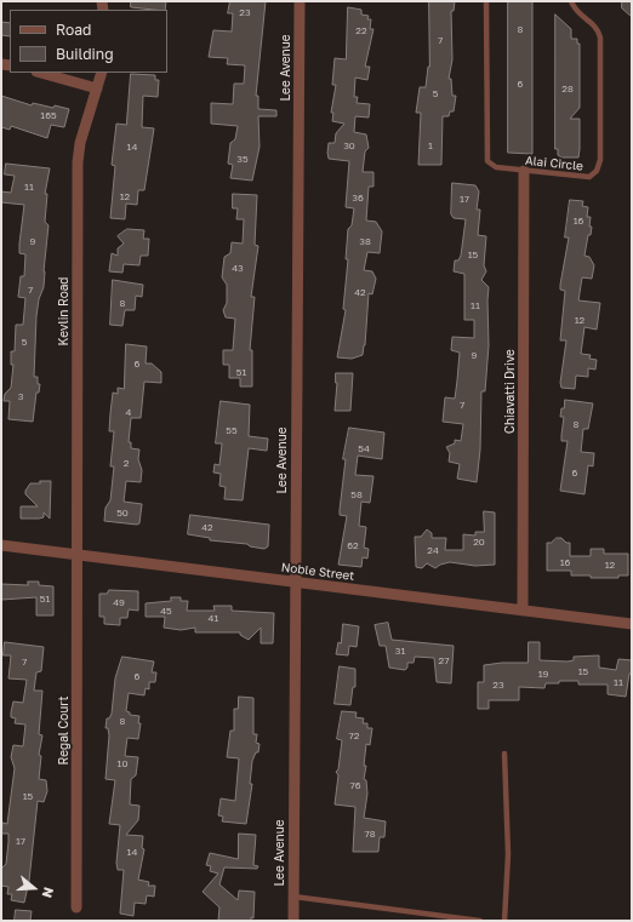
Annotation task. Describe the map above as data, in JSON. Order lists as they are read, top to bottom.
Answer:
{
  "streets": {
    "street": [
      "Lee Avenue",
      "Kevlin Road",
      "Chiavatti Drive",
      "Noble Street",
      "Regal Court"
    ],
    "lane": ["Alai Circle"]
  },
  "crossings": [
    ["Lee Avenue", "Noble Street"],
    ["Alai Circle", "Chiavatti Drive"],
    ["Kevlin Road", "Noble Street"],
    ["Kevlin Road", "Regal Court"],
    ["Chiavatti Drive", "Noble Street"],
    ["Noble Street", "Regal Court"]
  ],
  "house_numbers": [
    "23",
    "8",
    "22",
    "7",
    "6",
    "28",
    "5",
    "165",
    "30",
    "1",
    "14",
    "35",
    "11",
    "12",
    "36",
    "17",
    "16",
    "9",
    "38",
    "15",
    "43",
    "7",
    "42",
    "8",
    "11",
    "12",
    "5",
    "9",
    "6",
    "51",
    "3",
    "7",
    "4",
    "8",
    "55",
    "54",
    "2",
    "6",
    "58",
    "50",
    "42",
    "20",
    "62",
    "24",
    "16",
    "12",
    "51",
    "49",
    "45",
    "41",
    "31",
    "27",
    "7",
    "15",
    "19",
    "6",
    "11",
    "23",
    "8",
    "72",
    "10",
    "76",
    "15",
    "78",
    "17",
    "14"
  ],
  "legend": ["Road", "Building"],
  "north": "right"
}
